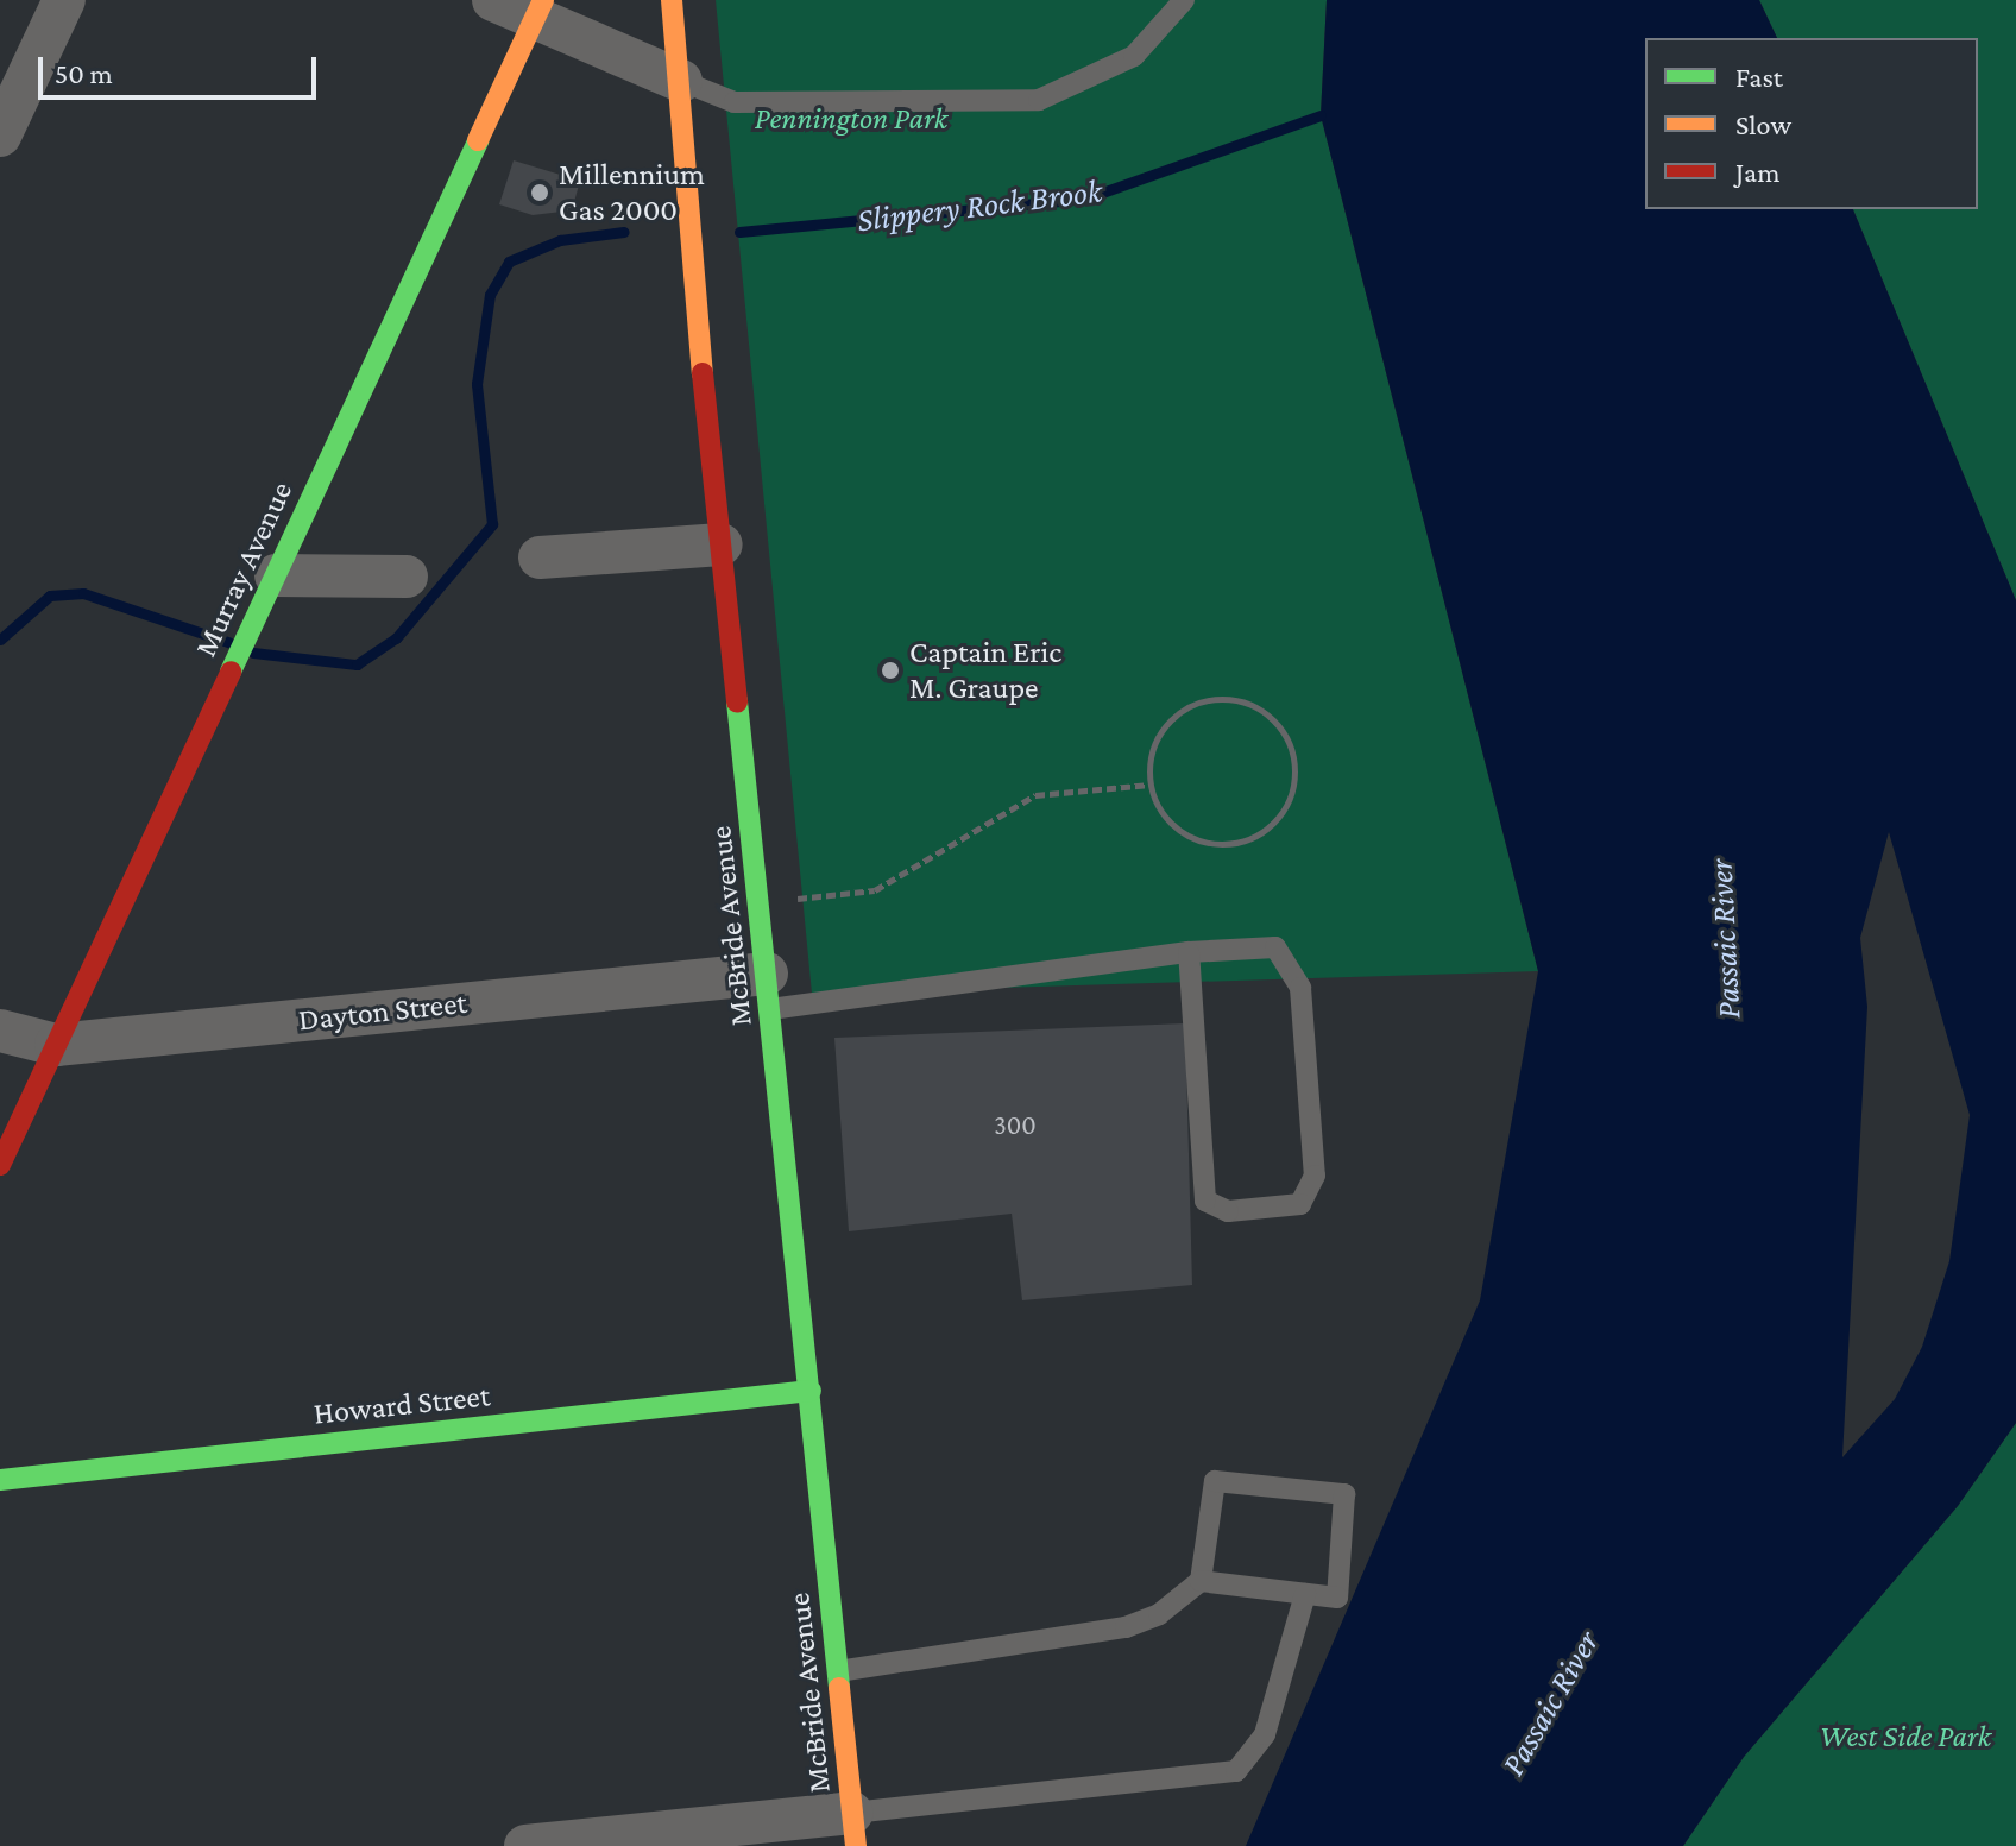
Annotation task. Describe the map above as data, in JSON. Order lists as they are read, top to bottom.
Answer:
{
  "streets": {
    "street": [
      "Murray Avenue",
      "McBride Avenue",
      "Dayton Street",
      "Howard Street"
    ]
  },
  "crossings": [
    ["Murray Avenue", "Dayton Street"],
    ["McBride Avenue", "Dayton Street"],
    ["McBride Avenue", "Howard Street"]
  ],
  "water": ["Slippery Rock Brook", "Passaic River"],
  "parks": ["Pennington Park", "West Side Park"],
  "places": ["Millennium Gas 2000", "Captain Eric M. Graupe"],
  "house_numbers": ["300"],
  "legend": ["Fast", "Slow", "Jam"],
  "scale_bar": "50 m"
}
